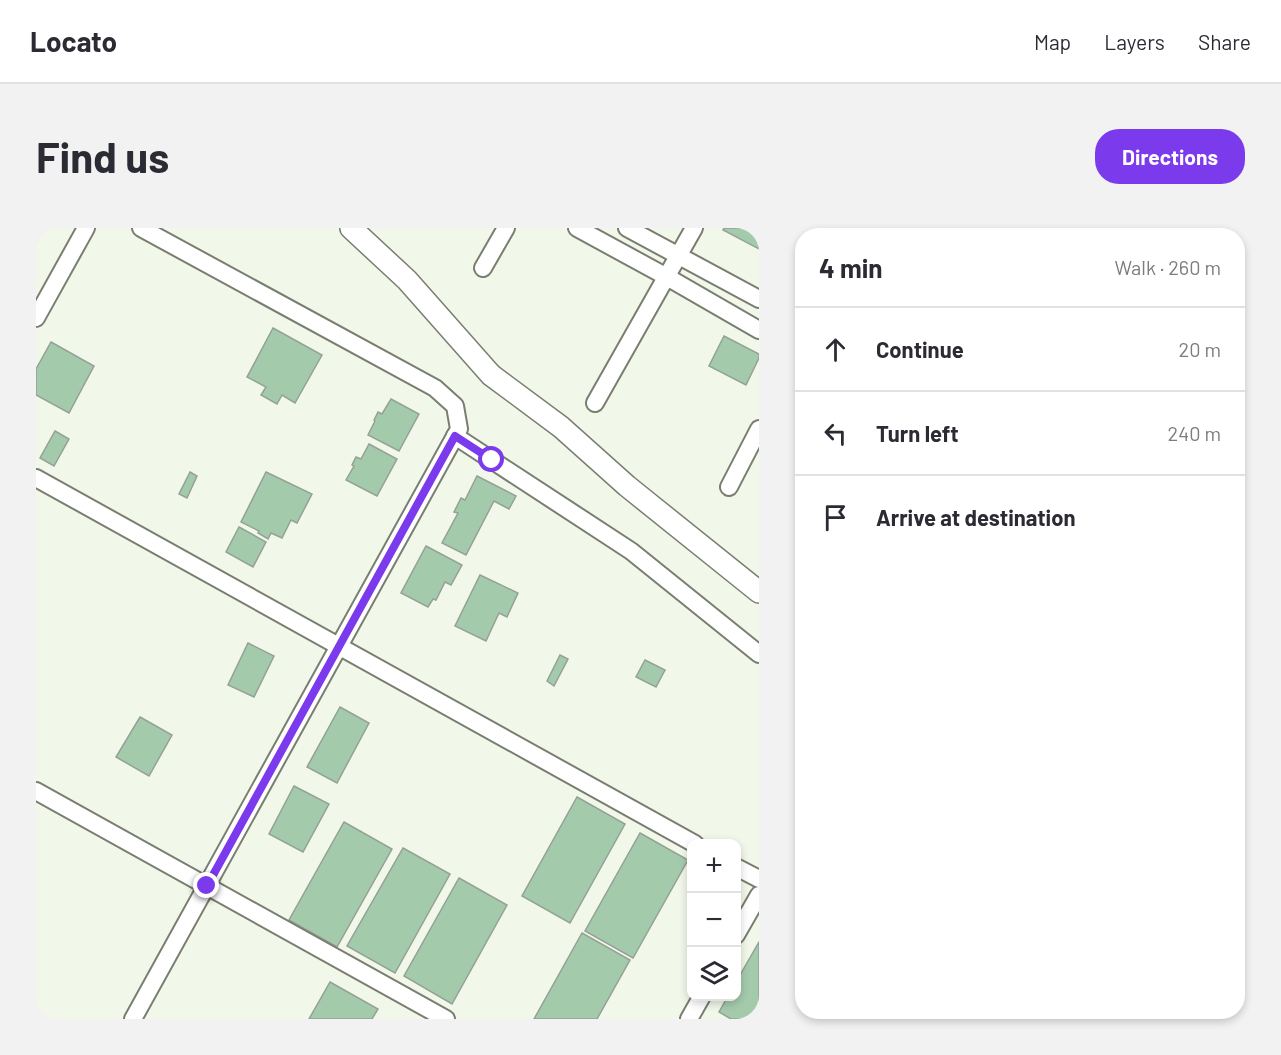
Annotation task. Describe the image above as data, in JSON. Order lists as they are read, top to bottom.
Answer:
{
  "page": {
    "header": "Locato",
    "nav": ["Map", "Layers", "Share"],
    "buttons": "Directions",
    "title": "Find us",
    "heading": ["4 min", "Walk · 260 m"],
    "list": [
      ["Continue", "20 m"],
      ["Turn left", "240 m"],
      "Arrive at destination"
    ],
    "map_buttons": ["+", "−"]
  }
}
